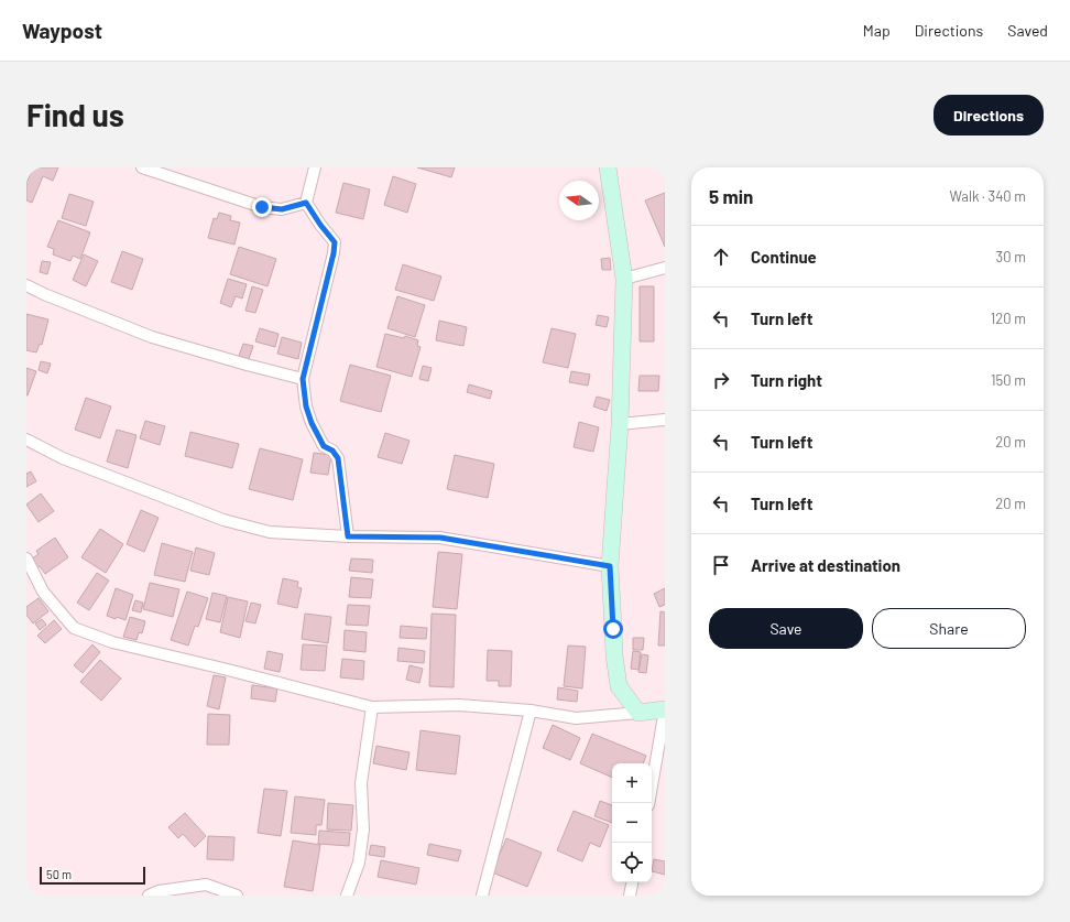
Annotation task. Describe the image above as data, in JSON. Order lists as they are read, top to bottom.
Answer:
{
  "scale_bar": "50 m",
  "north": "left",
  "page": {
    "header": "Waypost",
    "nav": ["Map", "Directions", "Saved"],
    "buttons": [
      "Directions",
      ["Save", "Share"]
    ],
    "title": "Find us",
    "heading": ["5 min", "Walk · 340 m"],
    "list": [
      ["Continue", "30 m"],
      ["Turn left", "120 m"],
      ["Turn right", "150 m"],
      ["Turn left", "20 m"],
      ["Turn left", "20 m"],
      "Arrive at destination"
    ],
    "map_buttons": ["+", "−"],
    "scale": "50 m"
  }
}
